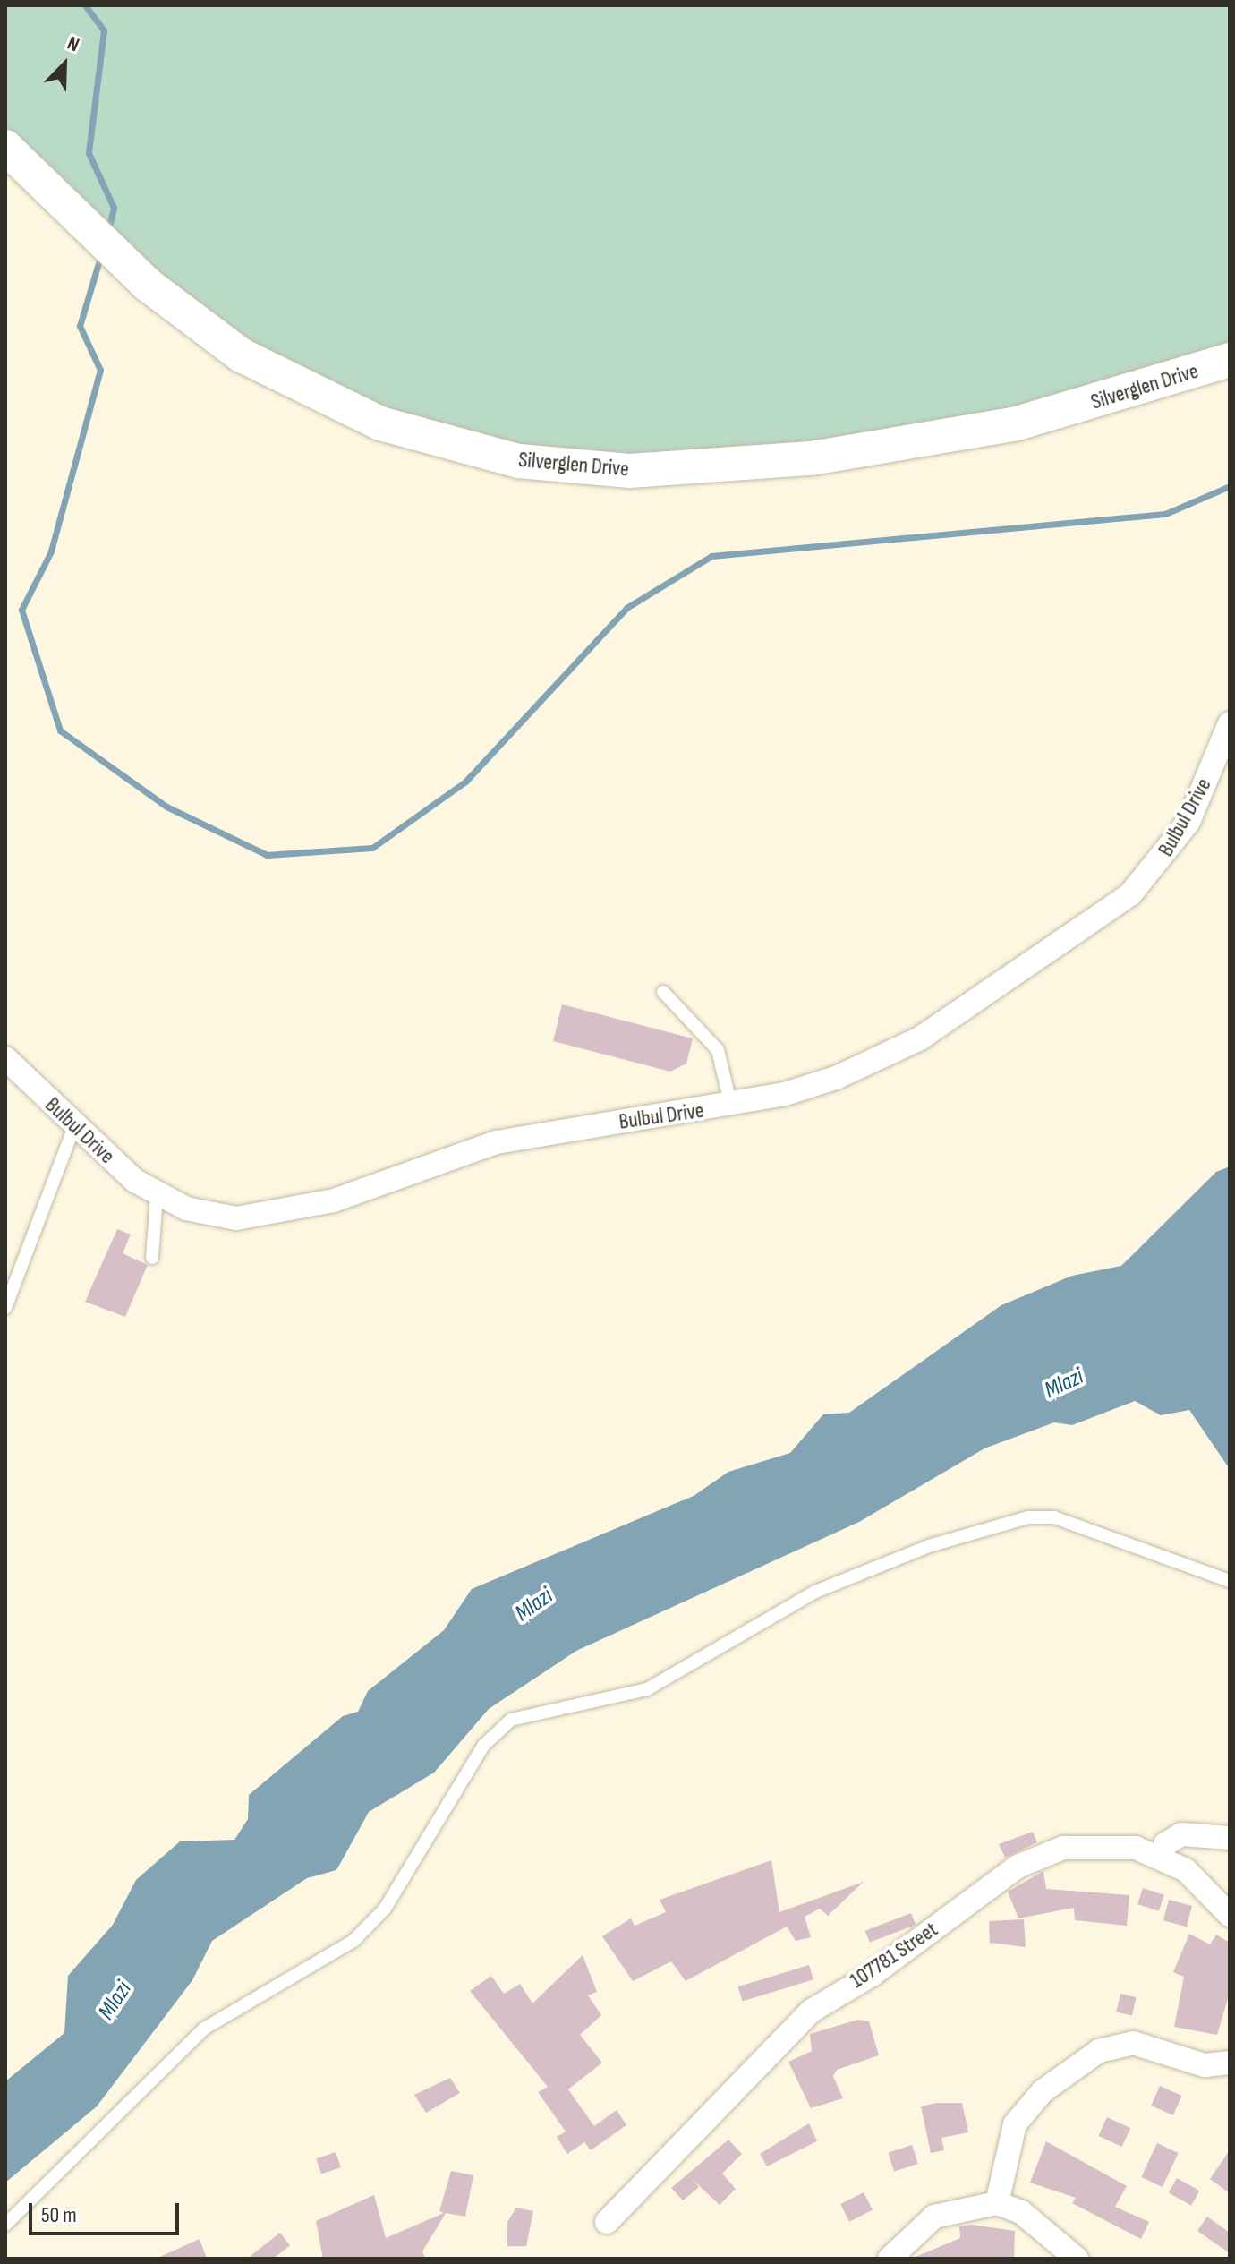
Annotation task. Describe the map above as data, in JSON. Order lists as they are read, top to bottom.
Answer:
{
  "streets": {
    "street": ["Silverglen Drive", "Bulbul Drive", "107781 Street"]
  },
  "water": ["Mlazi"],
  "scale_bar": "50 m",
  "north": "top right"
}
